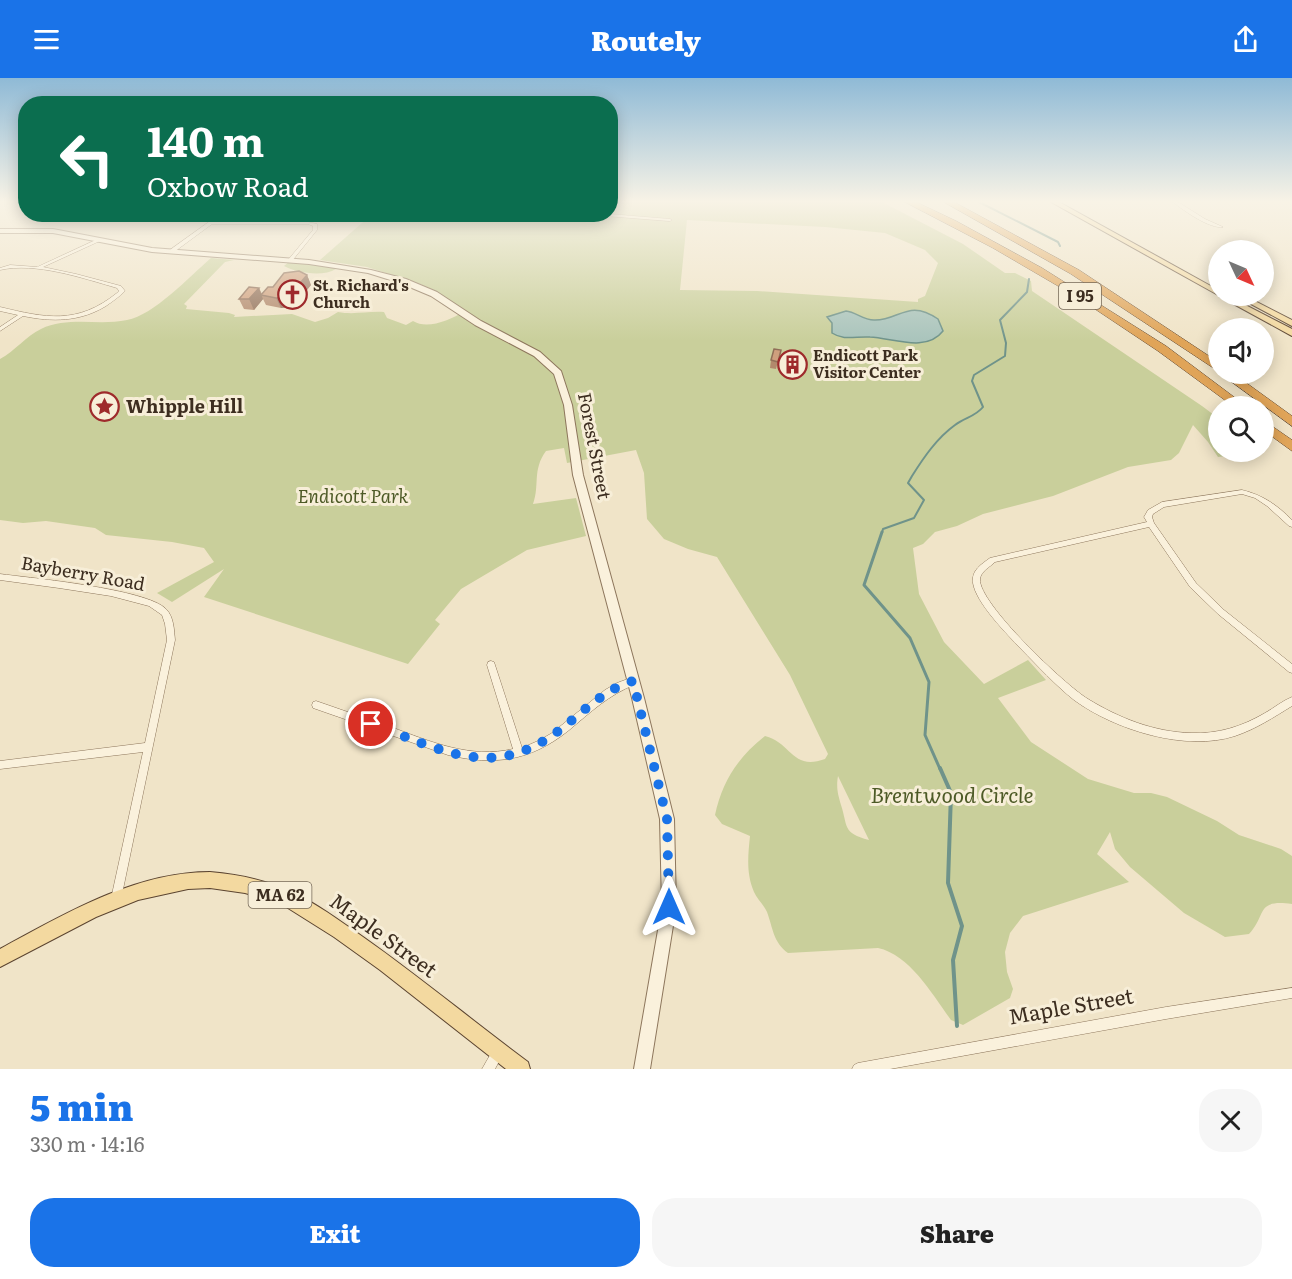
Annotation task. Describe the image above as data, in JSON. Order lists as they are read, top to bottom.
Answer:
{
  "streets": {
    "highway": ["I 95"],
    "main road": ["MA 62", "Maple Street"],
    "street": ["Forest Street", "Bayberry Road"]
  },
  "crossings": [
    ["Bayberry Road", "Maple Street"]
  ],
  "parks": ["Endicott Park", "Brentwood Circle"],
  "places": {
    "church": ["St. Richard's Church"],
    "building": ["Endicott Park Visitor Center"],
    "place": ["Whipple Hill"]
  },
  "north": "bottom right",
  "page": {
    "header": "Routely",
    "turn": ["140 m", "Oxbow Road"],
    "heading": ["5 min", "330 m · 14:16"],
    "buttons": ["Exit", "Share"]
  }
}
